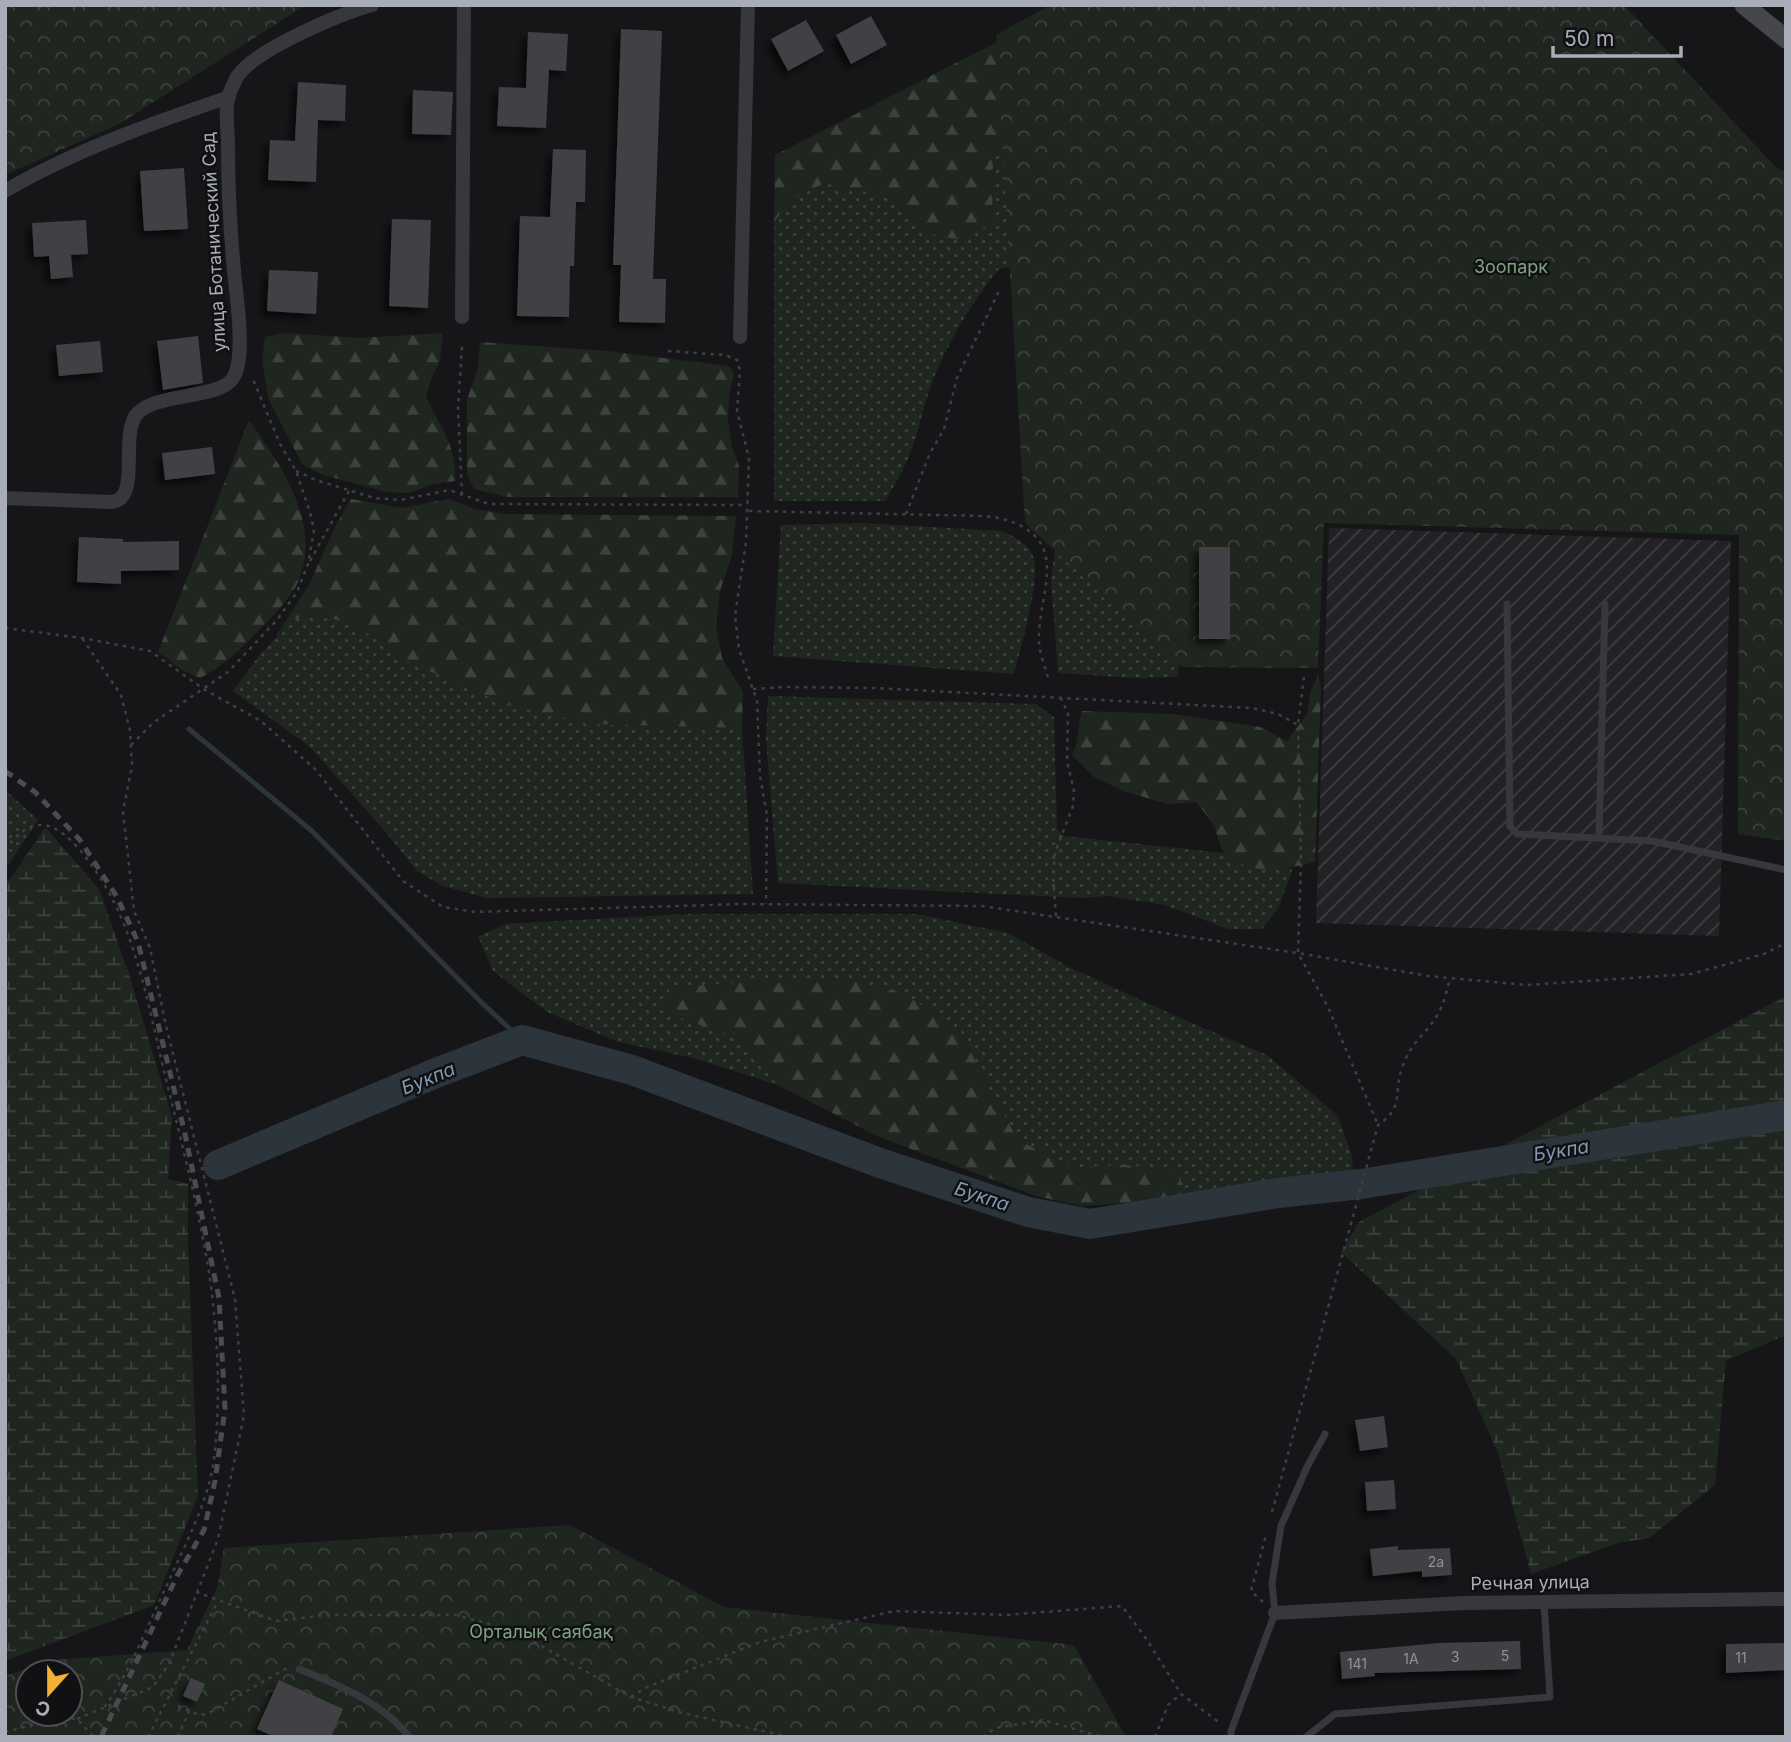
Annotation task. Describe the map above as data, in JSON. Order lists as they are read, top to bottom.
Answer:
{
  "streets": {
    "street": ["улица Ботанический Сад", "Речная улица"]
  },
  "water": ["Букпа"],
  "parks": ["Зоопарк", "Орталық саябақ"],
  "house_numbers": [
    "2а",
    "5",
    "3",
    "11",
    "1А",
    "141"
  ],
  "scale_bar": "50 m",
  "north": "bottom"
}
